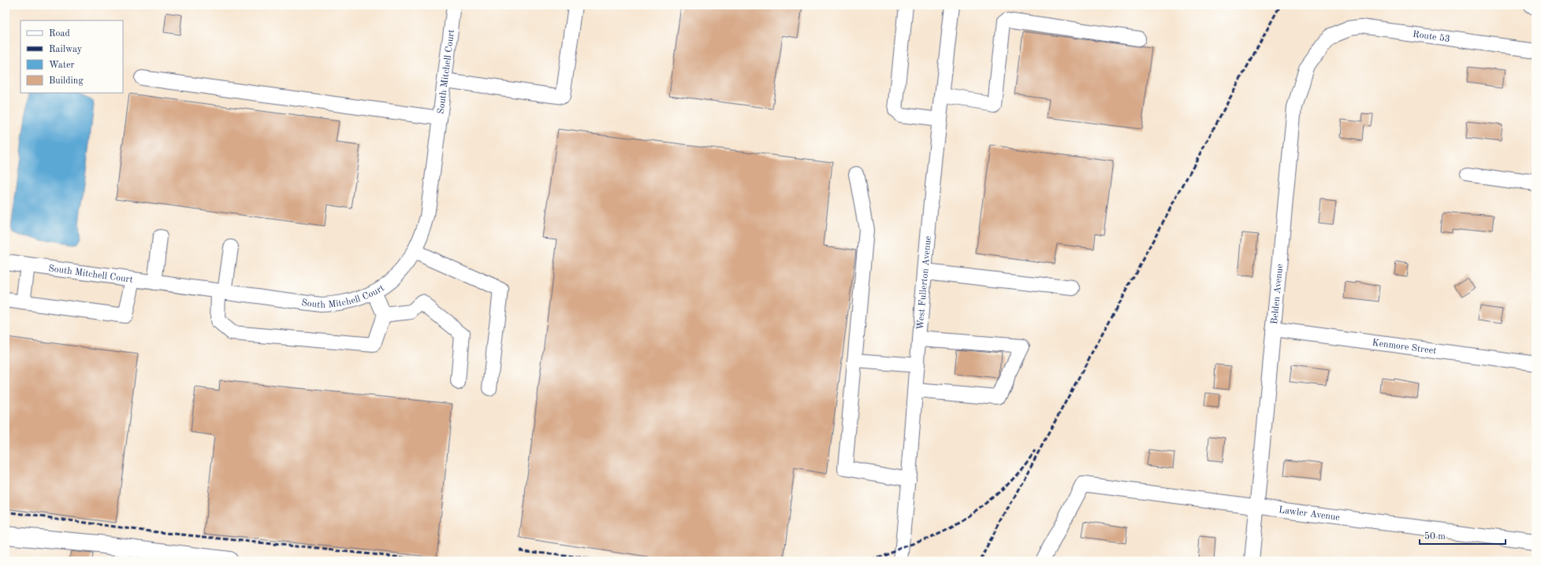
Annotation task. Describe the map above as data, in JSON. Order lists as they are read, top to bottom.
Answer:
{
  "streets": {
    "street": [
      "Route 53",
      "South Mitchell Court",
      "West Fullerton Avenue",
      "Belden Avenue",
      "Kenmore Street",
      "Lawler Avenue"
    ]
  },
  "crossings": [
    ["Route 53", "Belden Avenue"],
    ["Belden Avenue", "Kenmore Street"],
    ["Belden Avenue", "Lawler Avenue"]
  ],
  "legend": [
    "Road",
    "Railway",
    "Water",
    "Building"
  ],
  "scale_bar": "50 m"
}
